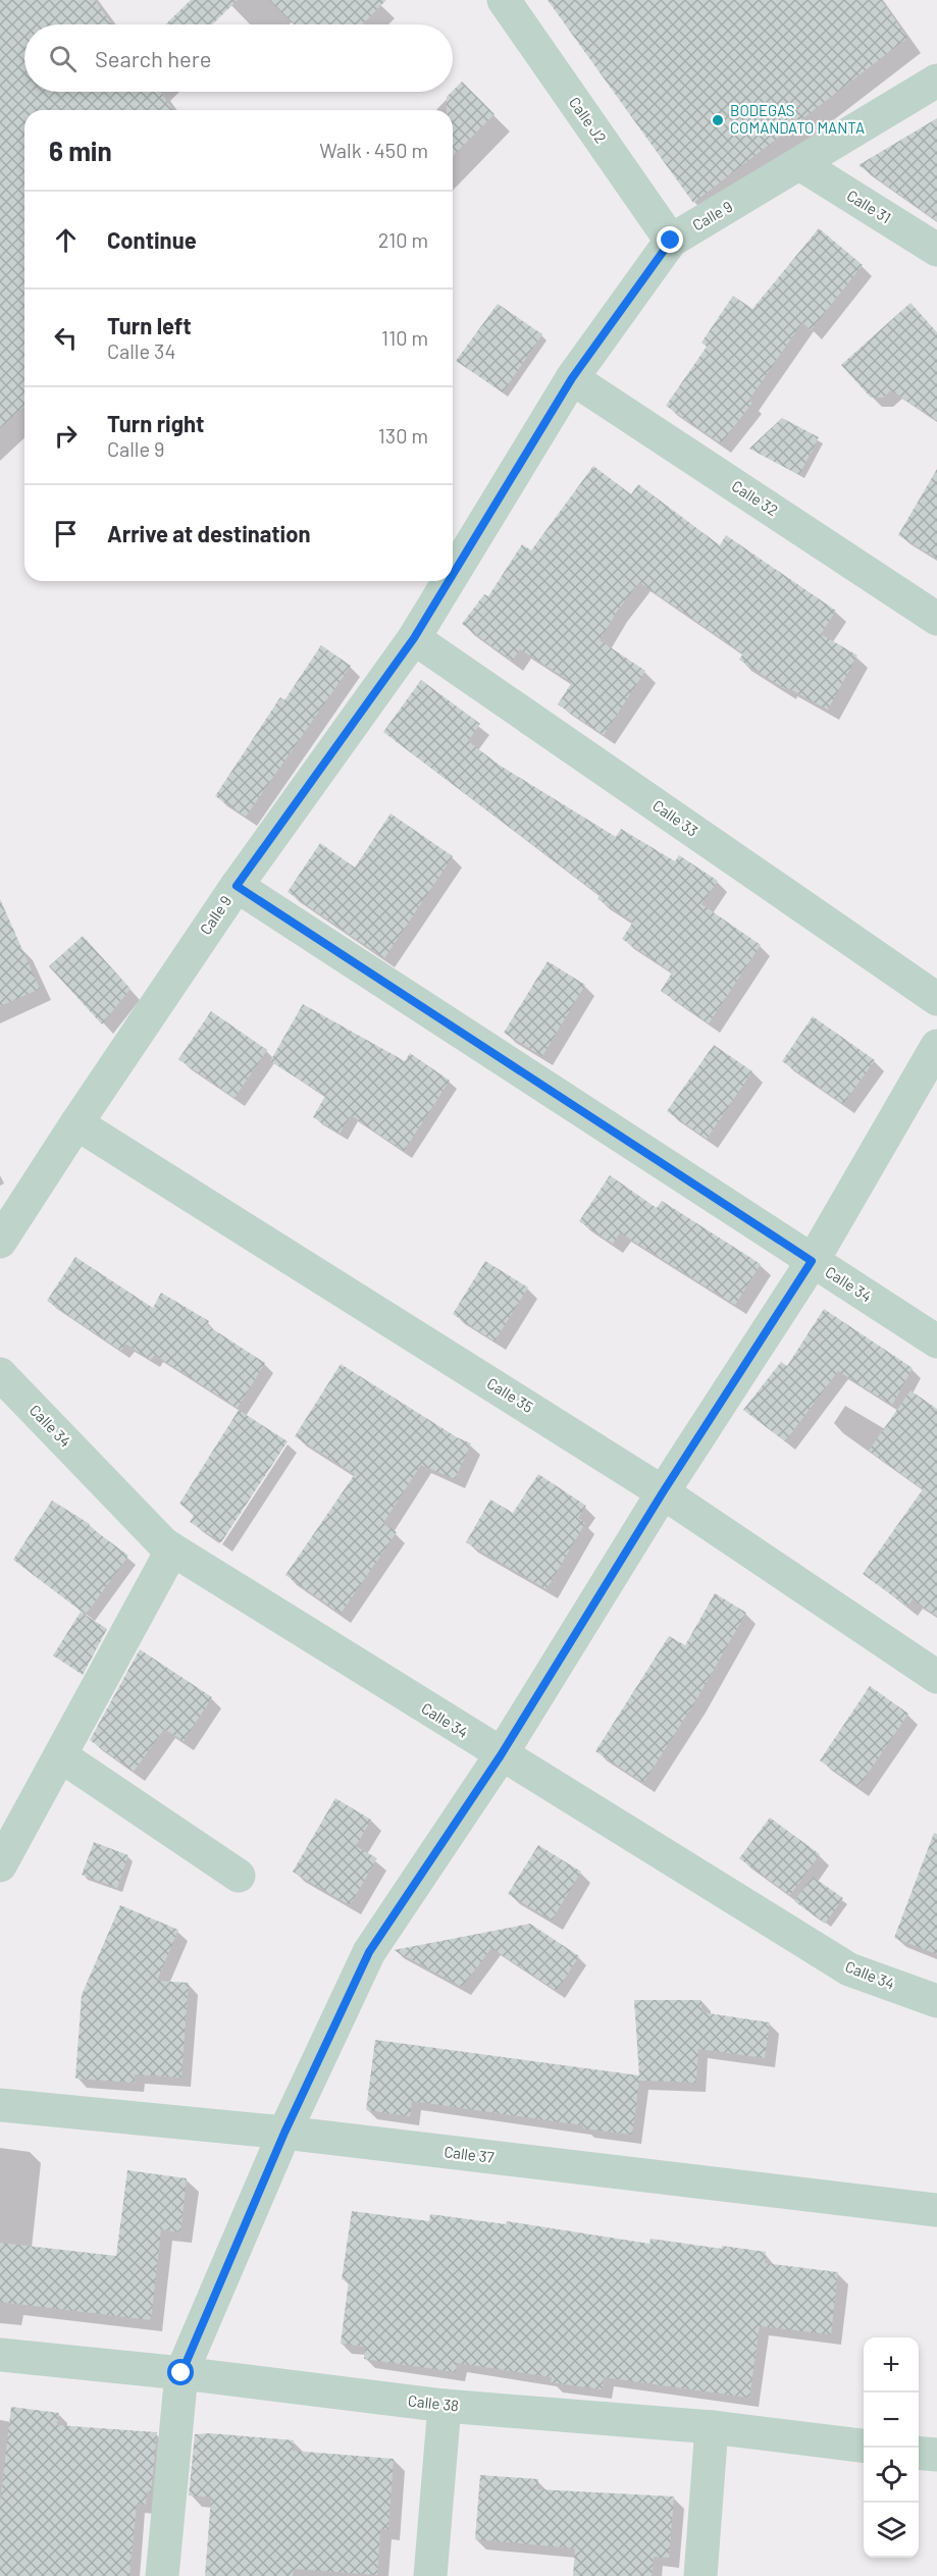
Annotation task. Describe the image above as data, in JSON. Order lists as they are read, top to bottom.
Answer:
{
  "streets": {
    "street": [
      "Calle J2",
      "Calle 31",
      "Calle 9",
      "Calle 32",
      "Calle 33",
      "Calle 34",
      "Calle 35",
      "Calle 37",
      "Calle 38"
    ]
  },
  "crossings": [
    ["Calle J2", "Calle 9"],
    ["Calle 31", "Calle 9"],
    ["Calle 9", "Calle 32"],
    ["Calle 9", "Calle 33"],
    ["Calle 9", "Calle 34"],
    ["Calle 9", "Calle 35"]
  ],
  "places": ["BODEGAS COMANDATO MANTA"],
  "page": {
    "search": "Search here",
    "heading": ["6 min", "Walk · 450 m"],
    "list": [
      ["Continue", "210 m"],
      ["Turn left", "Calle 34", "110 m"],
      ["Turn right", "Calle 9", "130 m"],
      "Arrive at destination"
    ],
    "map_buttons": ["+", "−"]
  }
}
